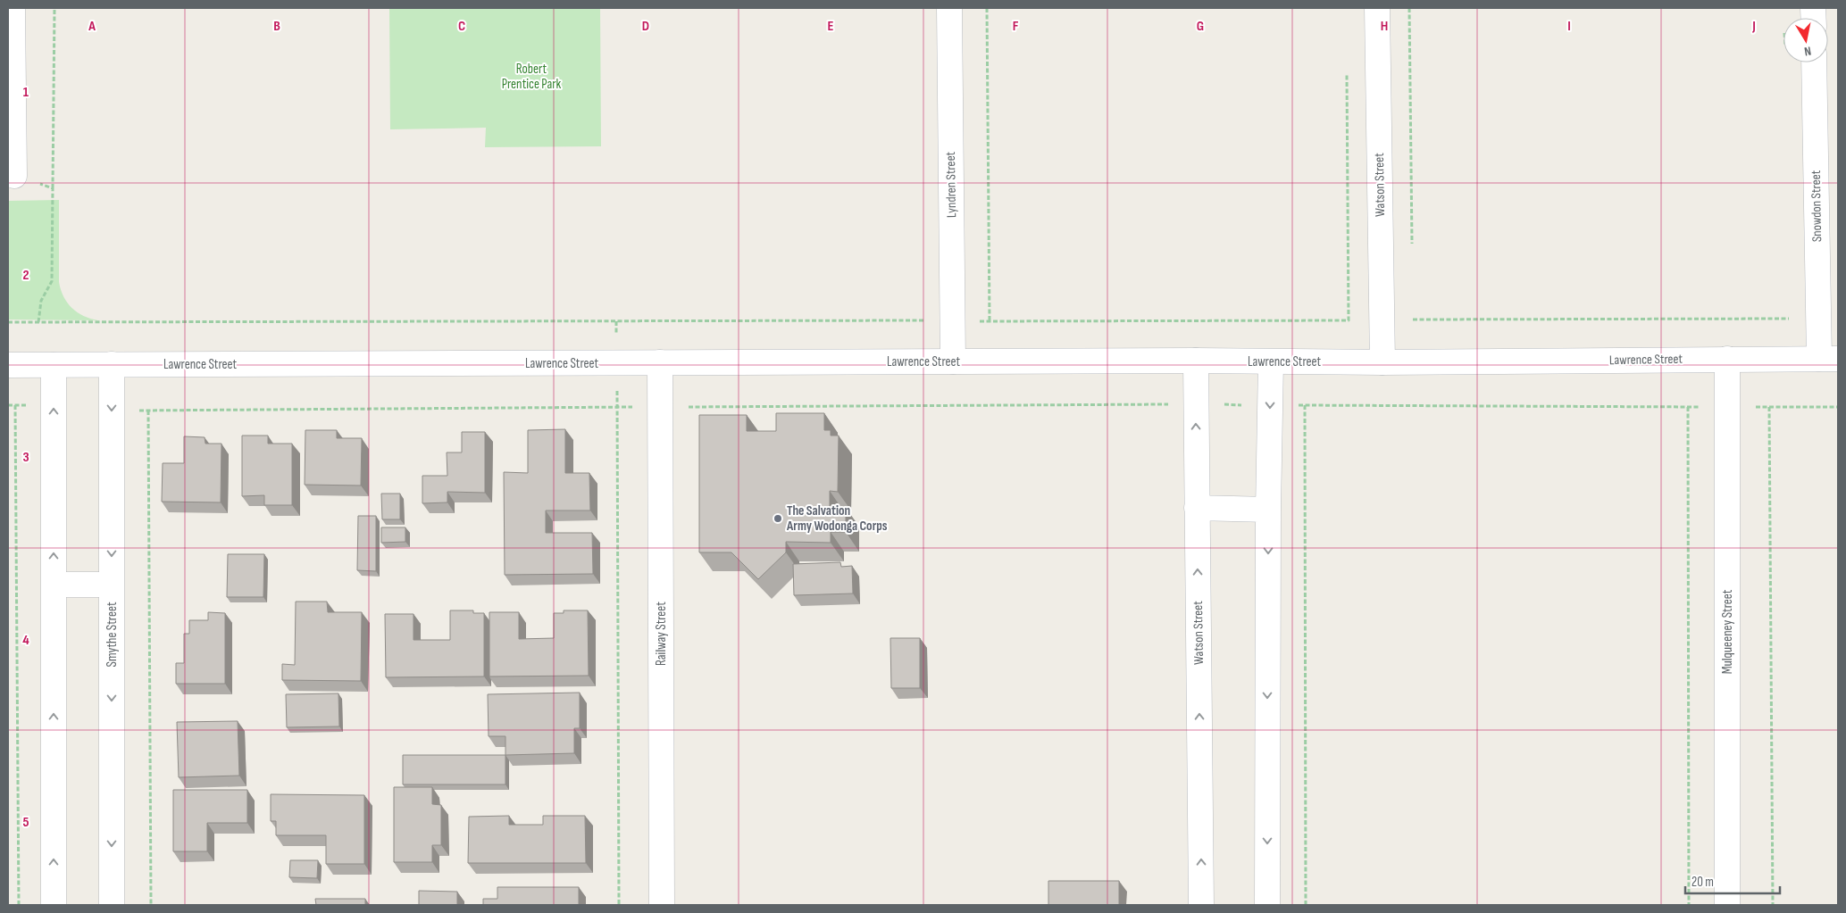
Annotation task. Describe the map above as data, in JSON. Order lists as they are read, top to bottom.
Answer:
{
  "streets": {
    "street": [
      "Lyndren Street",
      "Watson Street",
      "Snowdon Street",
      "Lawrence Street",
      "Mulqueeney Street",
      "Railway Street",
      "Smythe Street"
    ]
  },
  "crossings": [
    ["Lyndren Street", "Lawrence Street"],
    ["Watson Street", "Lawrence Street"],
    ["Snowdon Street", "Lawrence Street"],
    ["Lawrence Street", "Mulqueeney Street"],
    ["Lawrence Street", "Railway Street"],
    ["Lawrence Street", "Smythe Street"]
  ],
  "parks": ["Robert Prentice Park"],
  "places": ["The Salvation Army Wodonga Corps"],
  "scale_bar": "20 m",
  "north": "bottom",
  "grid": {
    "columns": [
      "A",
      "B",
      "C",
      "D",
      "E",
      "F",
      "G",
      "H",
      "I",
      "J"
    ],
    "rows": [
      "1",
      "2",
      "3",
      "4",
      "5"
    ]
  }
}
